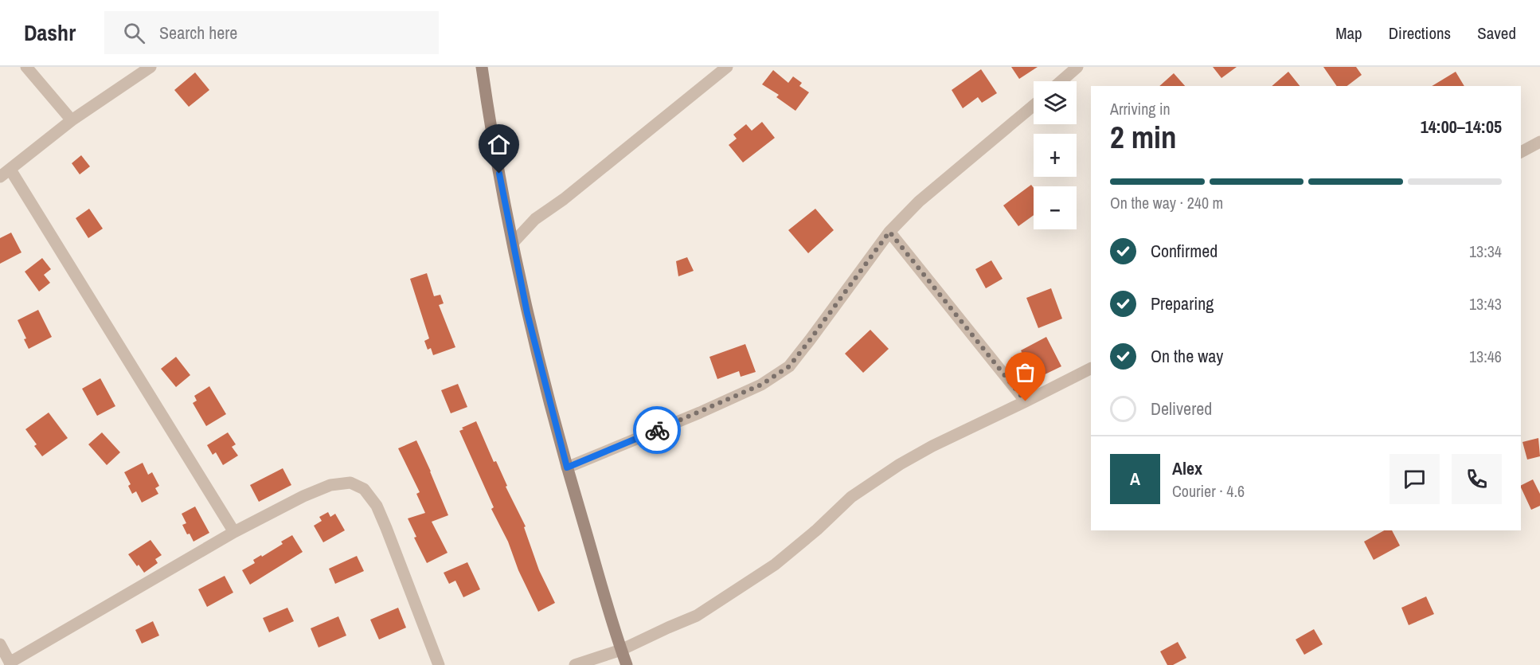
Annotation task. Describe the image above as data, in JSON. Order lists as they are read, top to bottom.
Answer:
{
  "page": {
    "header": "Dashr",
    "search": "Search here",
    "nav": ["Map", "Directions", "Saved"],
    "map_buttons": ["+", "−"],
    "heading": ["2 min", "Arriving in", "14:00–14:05"],
    "panel": ["Alex", "Courier · 4.6"],
    "bar": "On the way · 240 m",
    "list": [
      ["Confirmed", "13:34"],
      ["Preparing", "13:43"],
      ["On the way", "13:46"],
      "Delivered"
    ],
    "round": "A"
  }
}
